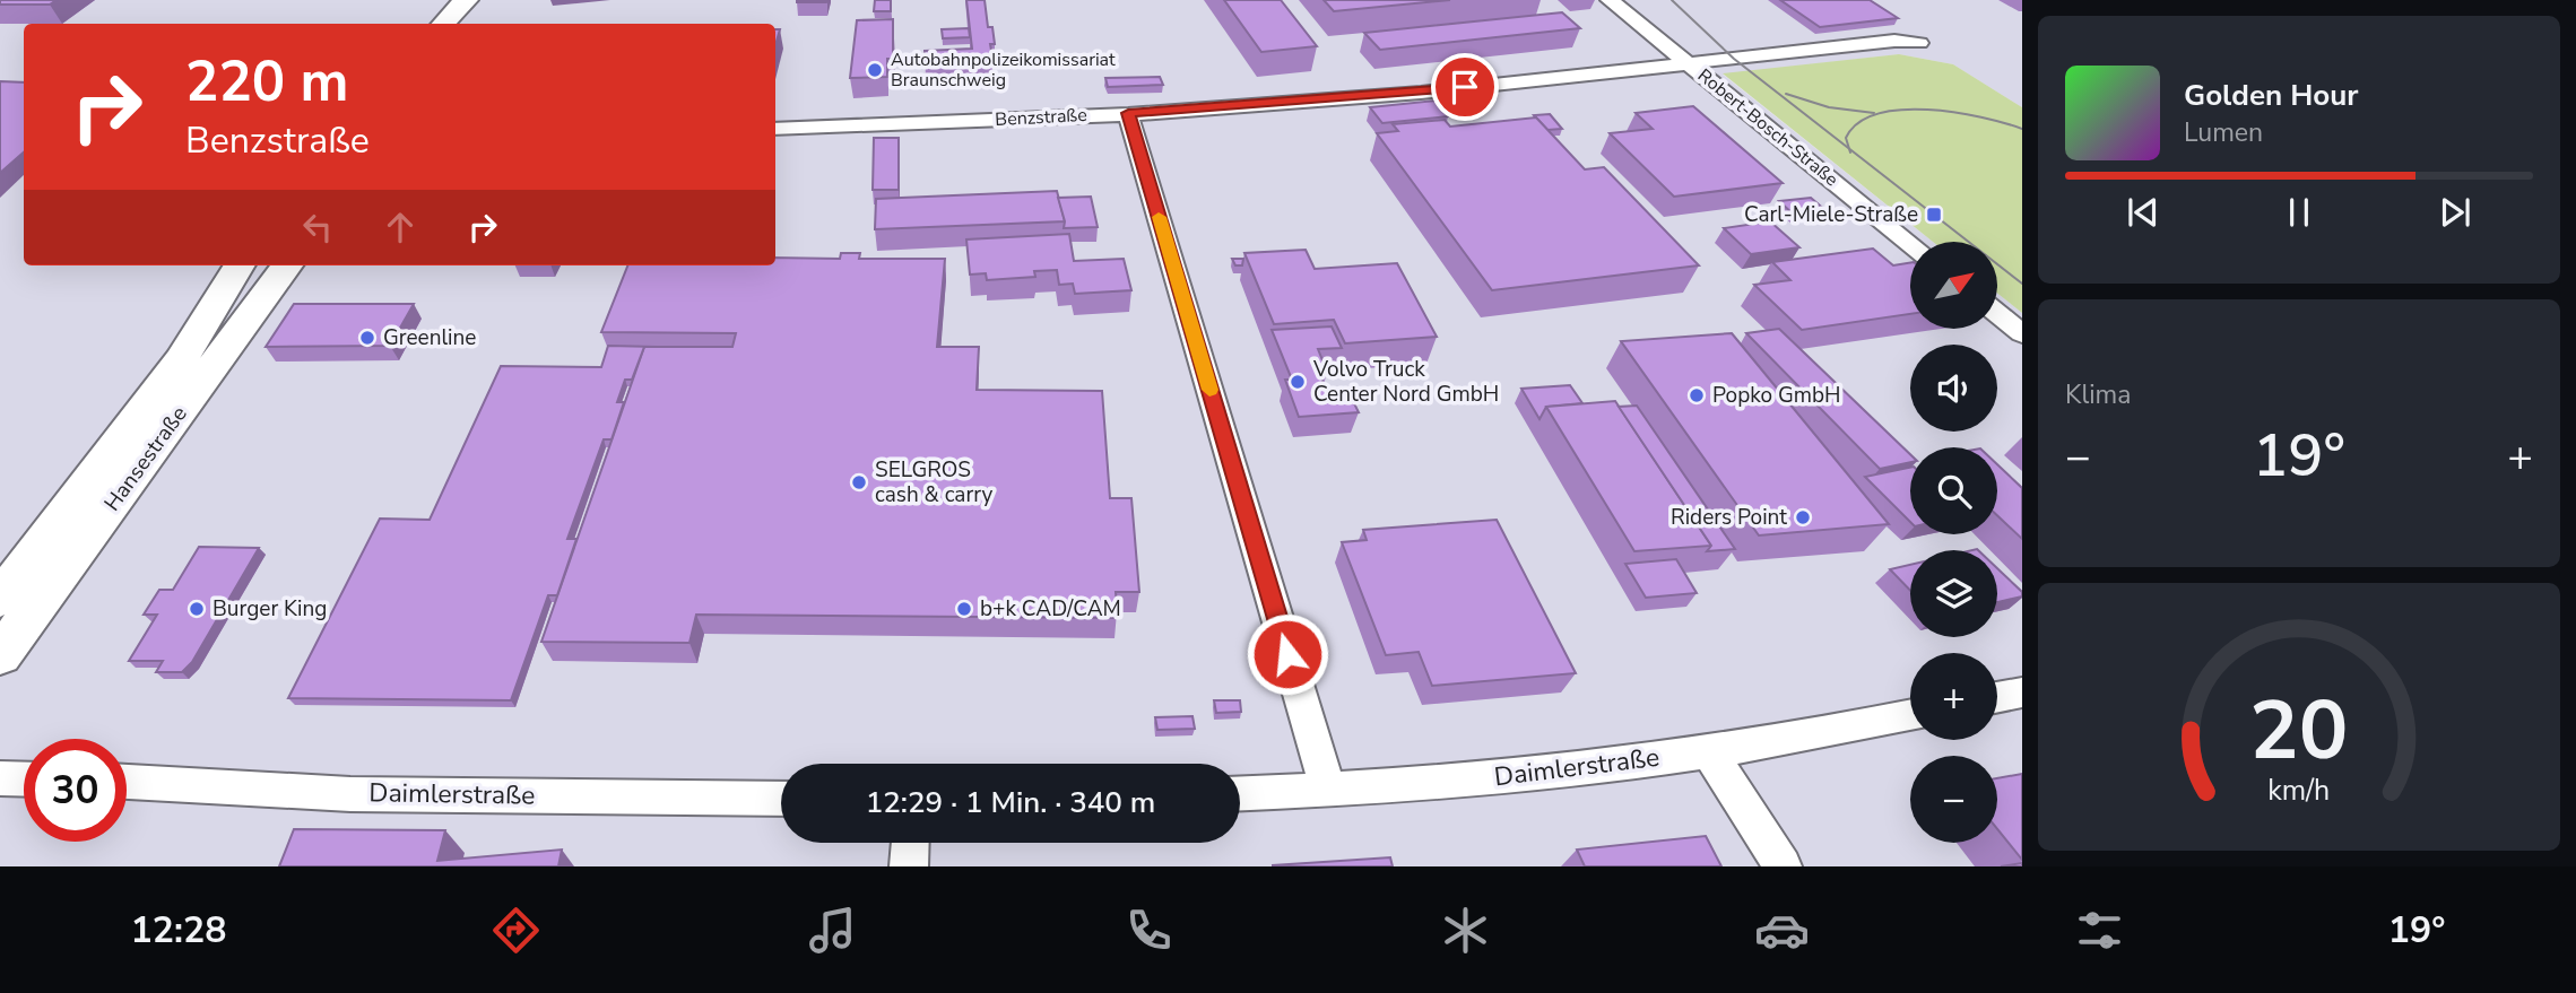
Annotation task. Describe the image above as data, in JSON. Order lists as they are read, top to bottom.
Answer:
{
  "streets": {
    "main road": ["Hansestraße"],
    "street": ["Benzstraße", "Robert-Bosch-Straße", "Daimlerstraße"]
  },
  "crossings": [
    ["Benzstraße", "Robert-Bosch-Straße"]
  ],
  "places": {
    "other": [
      "Autobahnpolizeikomissariat Braunschweig",
      "Greenline",
      "Volvo Truck Center Nord GmbH",
      "Popko GmbH",
      "SELGROS cash & carry",
      "Riders Point",
      "Burger King",
      "b+k CAD/CAM"
    ],
    "transit": ["Carl-Miele-Straße"]
  },
  "north": "top right",
  "page": {
    "turn": ["220 m", "Benzstraße"],
    "song": ["Golden Hour", "Lumen"],
    "map_buttons": ["+", "−"],
    "tile": "Klima",
    "heat": ["−", "19°", "+"],
    "limit": "30",
    "trip": "12:29 · 1 Min. · 340 m",
    "tabs": ["12:28", "19°"],
    "gauge": ["20", "km/h"]
  }
}
